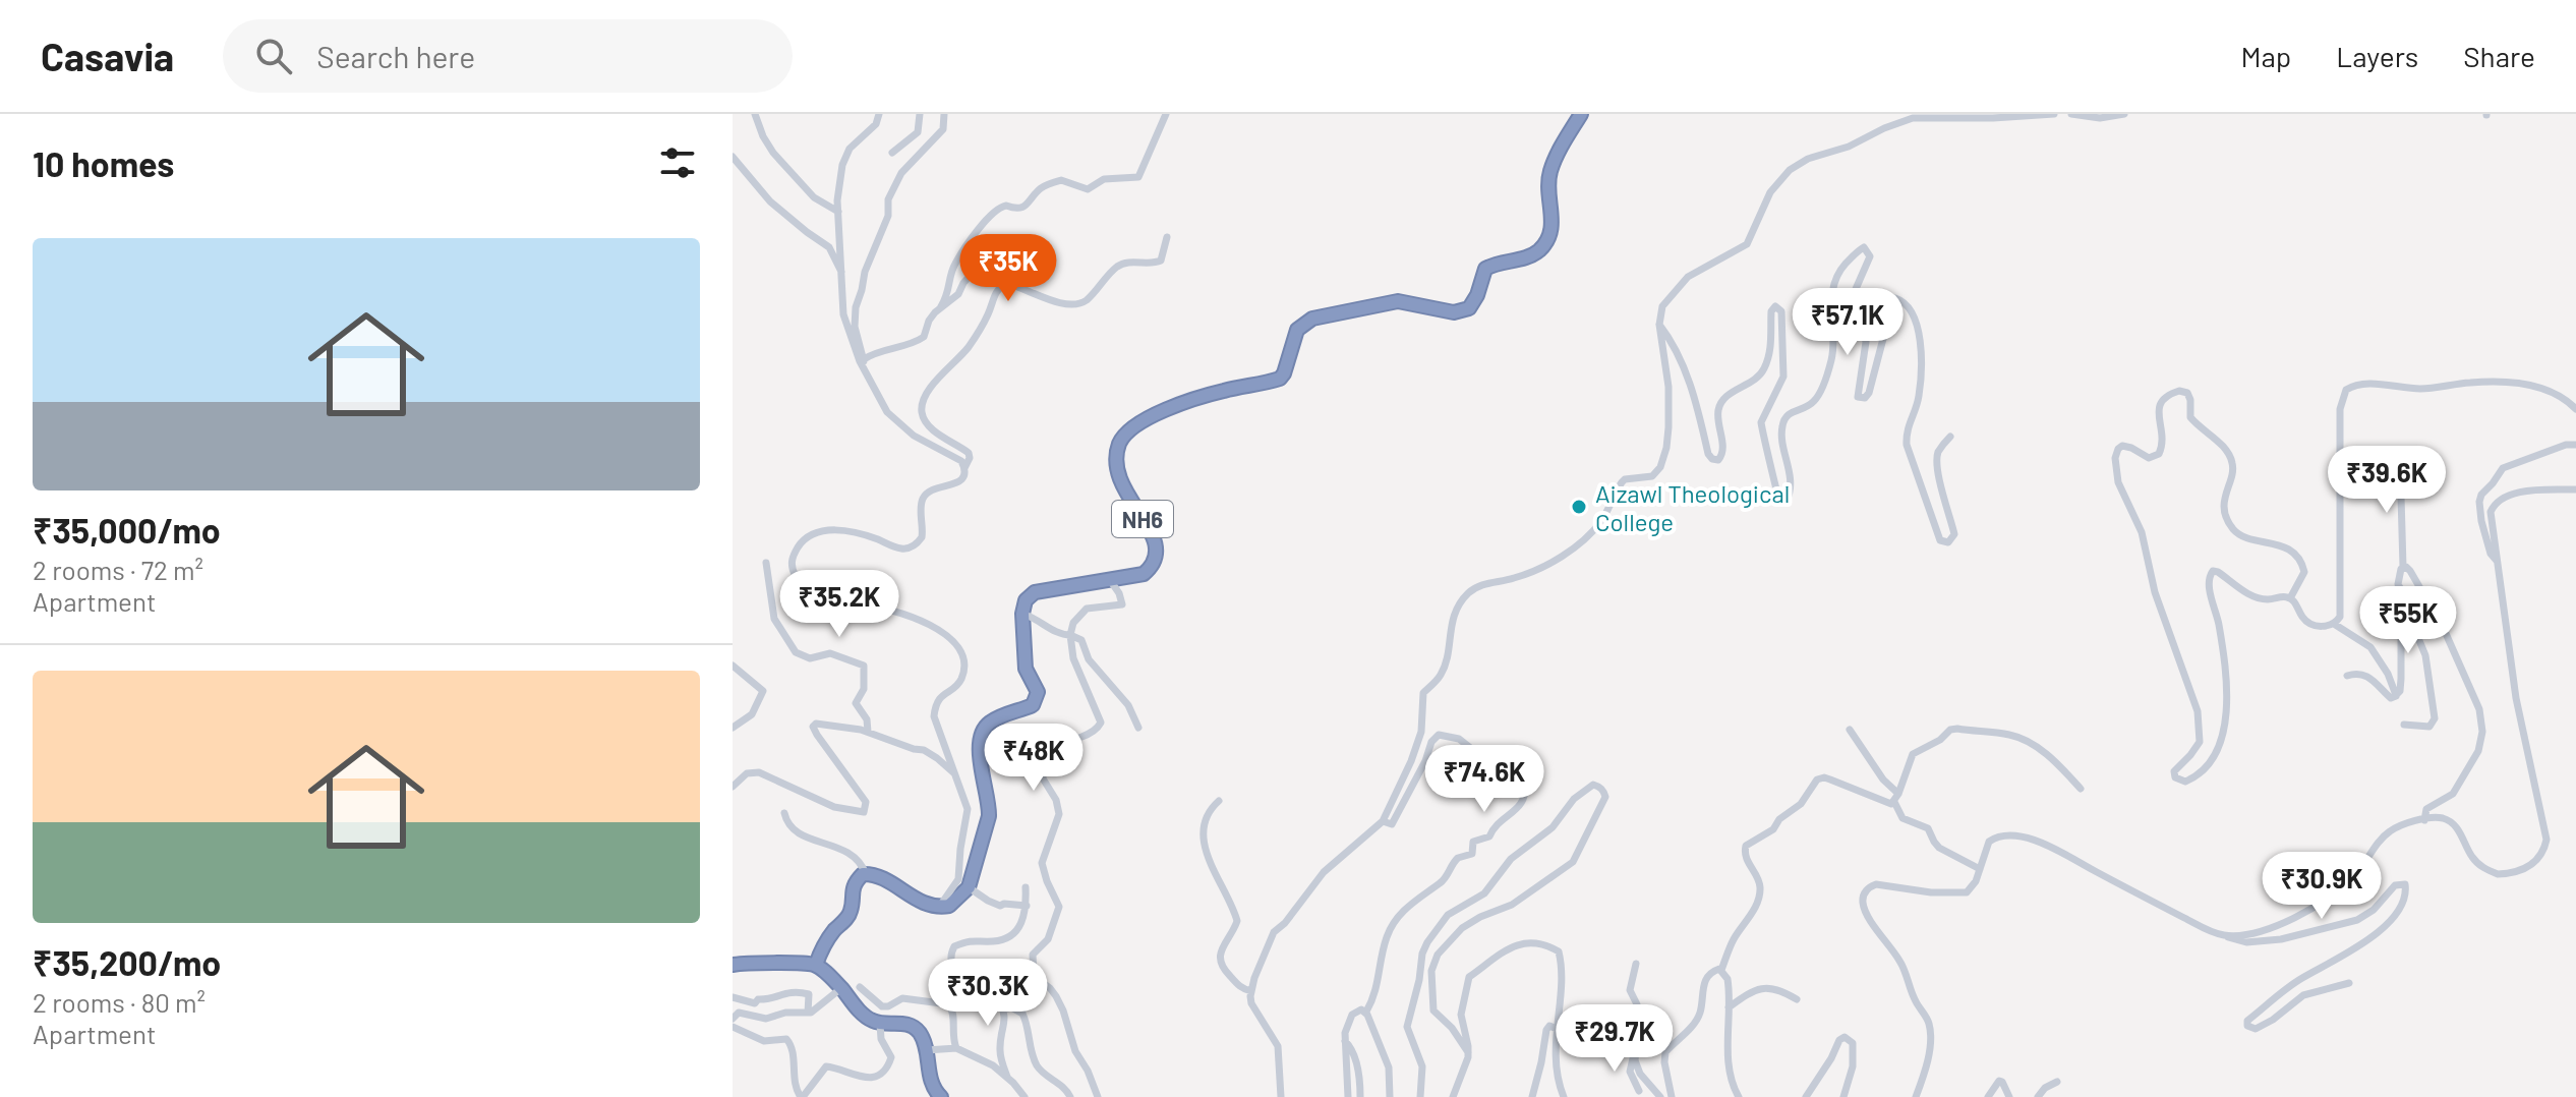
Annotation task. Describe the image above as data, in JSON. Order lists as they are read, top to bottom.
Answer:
{
  "streets": {
    "highway": ["NH6"]
  },
  "places": ["Aizawl Theological College"],
  "page": {
    "header": "Casavia",
    "search": "Search here",
    "nav": ["Map", "Layers", "Share"],
    "heading": "10 homes",
    "list": [
      {
        "name": "₹35,000/mo",
        "note": "2 rooms · 72 m² · Apartment"
      },
      {
        "name": "₹35,200/mo",
        "note": "2 rooms · 80 m² · Apartment"
      }
    ],
    "price": [
      "₹35K",
      "₹57.1K",
      "₹39.6K",
      "₹35.2K",
      "₹55K",
      "₹48K",
      "₹74.6K",
      "₹30.9K",
      "₹30.3K",
      "₹29.7K"
    ]
  }
}
